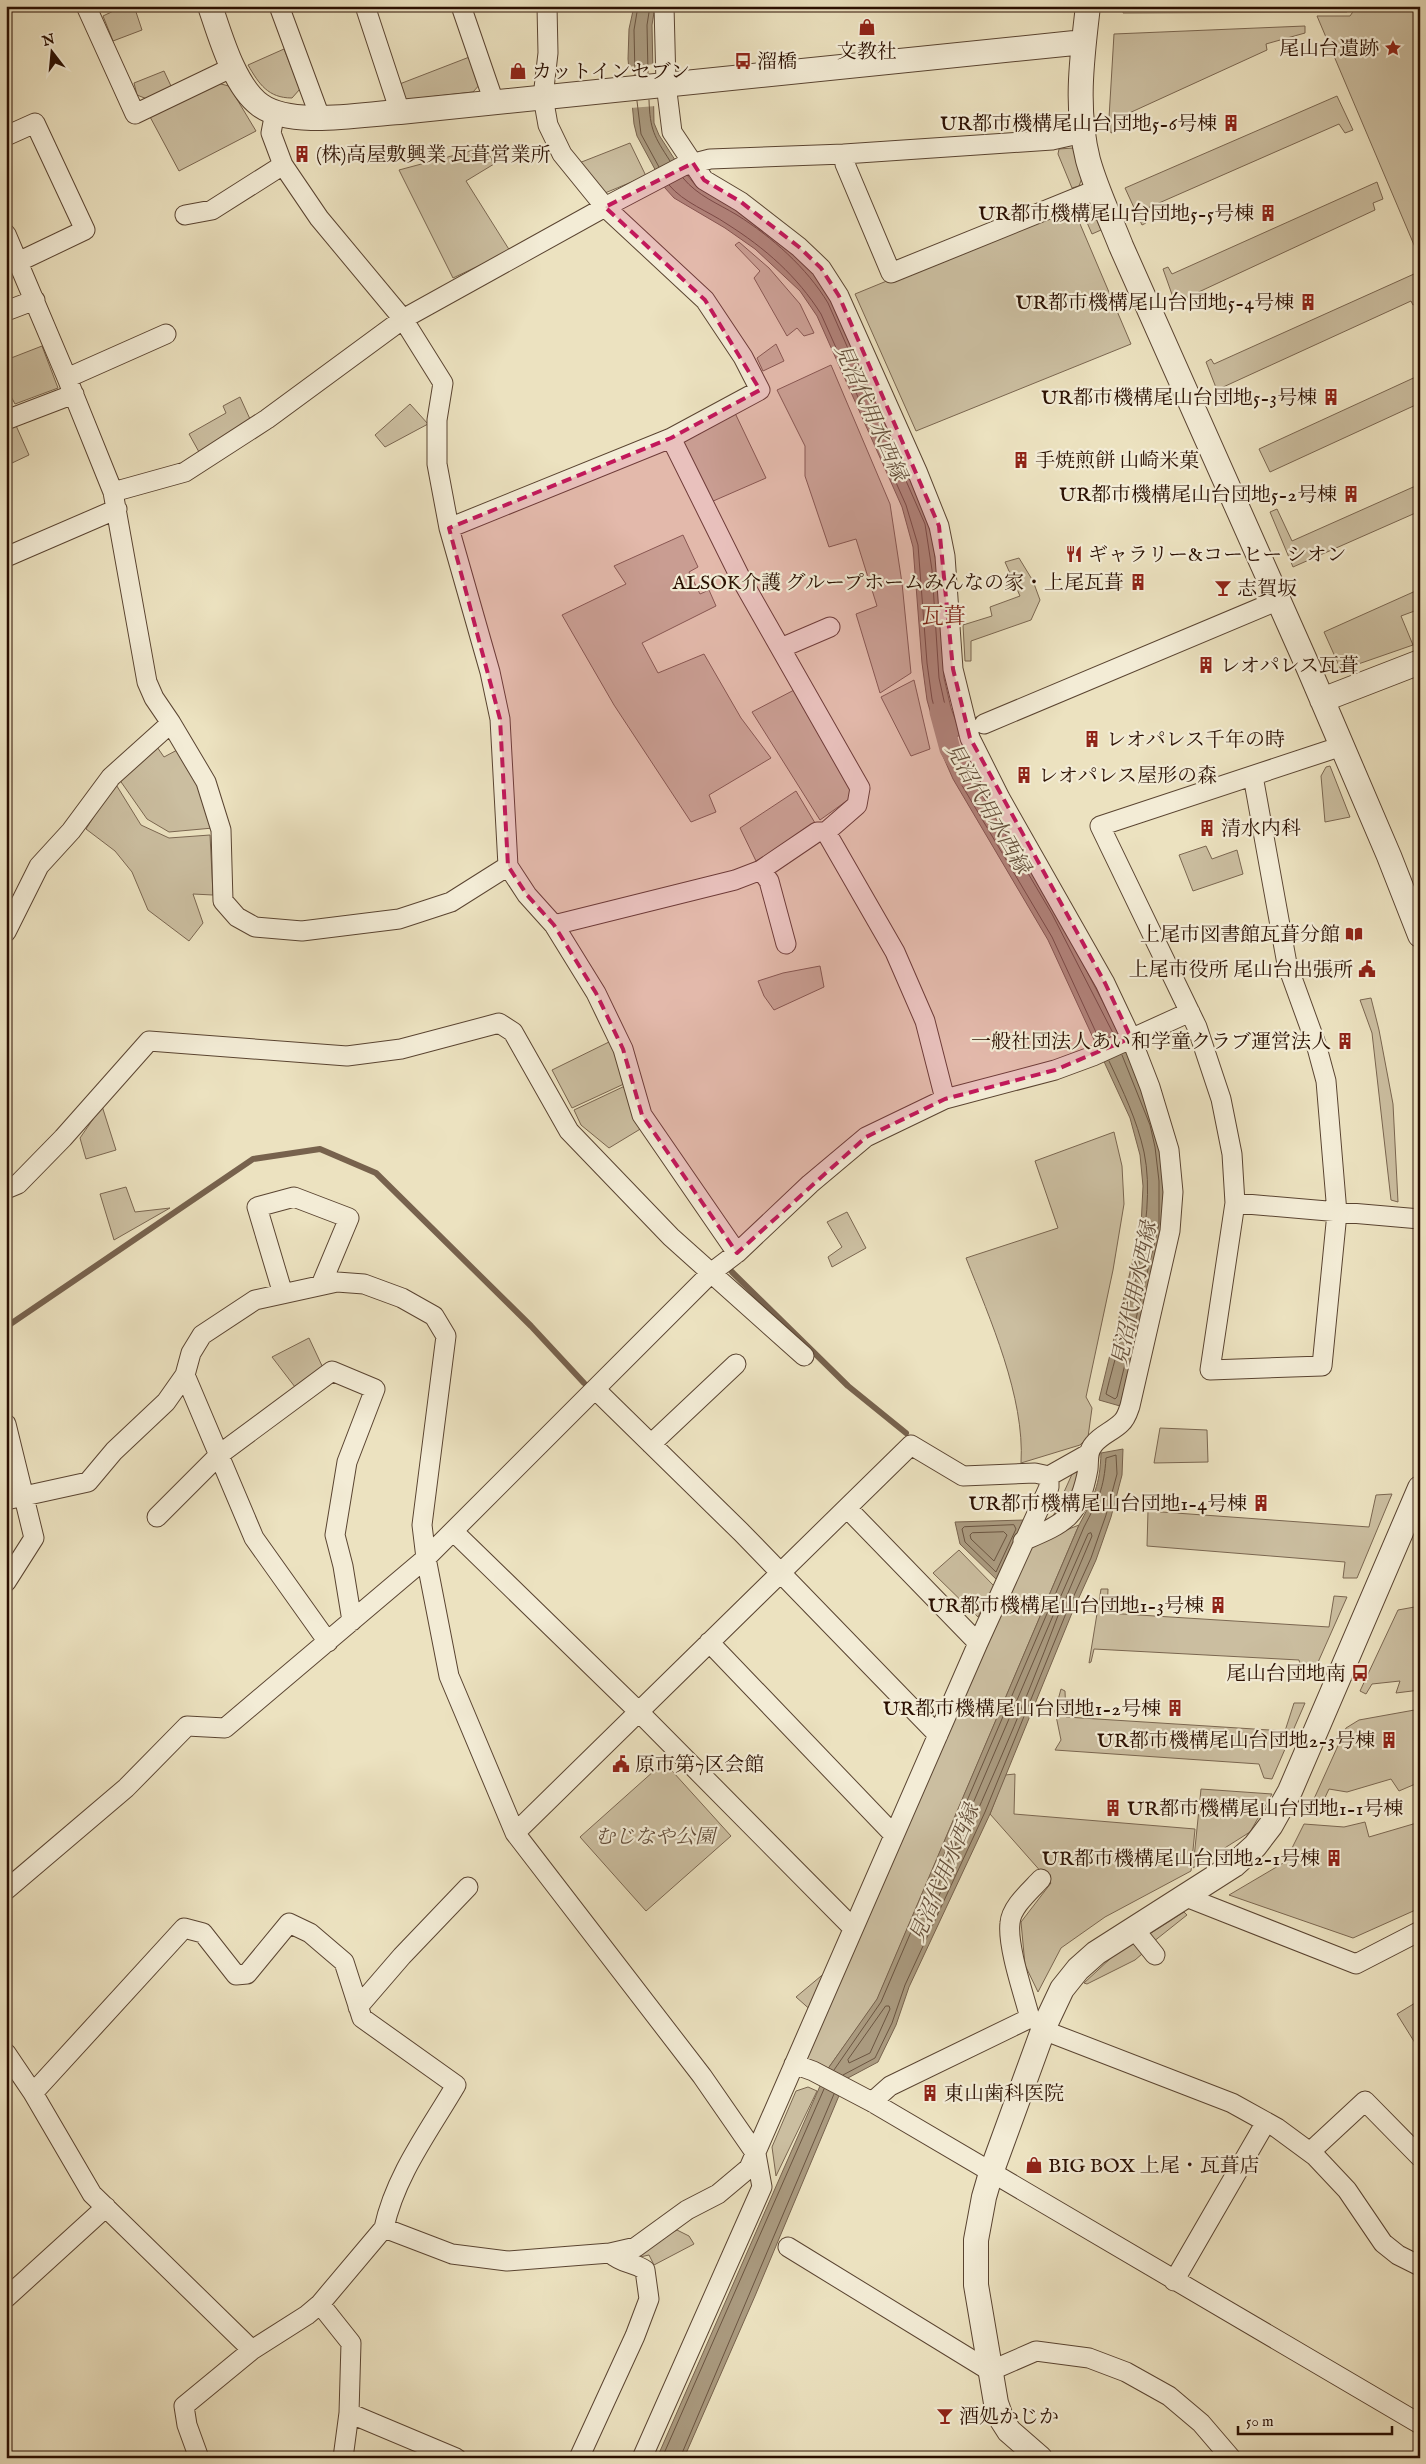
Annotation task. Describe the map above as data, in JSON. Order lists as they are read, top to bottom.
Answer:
{
  "districts": ["瓦葺"],
  "water": ["見沼代用水西縁"],
  "parks": ["むじなや公園"],
  "places": {
    "shop": ["文教社", "カットインセブン", "BIG BOX 上尾・瓦葺店"],
    "place": ["尾山台遺跡"],
    "bus stop": ["溜橋", "尾山台団地南"],
    "building": [
      "UR都市機構尾山台団地5-6号棟",
      "(株)高屋敷興業 瓦葺営業所",
      "UR都市機構尾山台団地5-5号棟",
      "UR都市機構尾山台団地5-4号棟",
      "UR都市機構尾山台団地5-3号棟",
      "手焼煎餅 山崎米菓",
      "UR都市機構尾山台団地5-2号棟",
      "ALSOK介護 グループホームみんなの家・上尾瓦葺",
      "レオパレス瓦葺",
      "レオパレス千年の時",
      "レオパレス屋形の森",
      "清水内科",
      "一般社団法人あい和学童クラブ運営法人",
      "UR都市機構尾山台団地1-4号棟",
      "UR都市機構尾山台団地1-3号棟",
      "UR都市機構尾山台団地1-2号棟",
      "UR都市機構尾山台団地2-3号棟",
      "UR都市機構尾山台団地1-1号棟",
      "UR都市機構尾山台団地2-1号棟",
      "東山歯科医院"
    ],
    "restaurant": ["ギャラリー&コーヒー シオン"],
    "bar": ["志賀坂", "酒処かじか"],
    "library": ["上尾市図書館瓦葺分館"],
    "public building": ["上尾市役所 尾山台出張所", "原市第7区会館"]
  },
  "scale_bar": "50 m",
  "north": "top"
}
